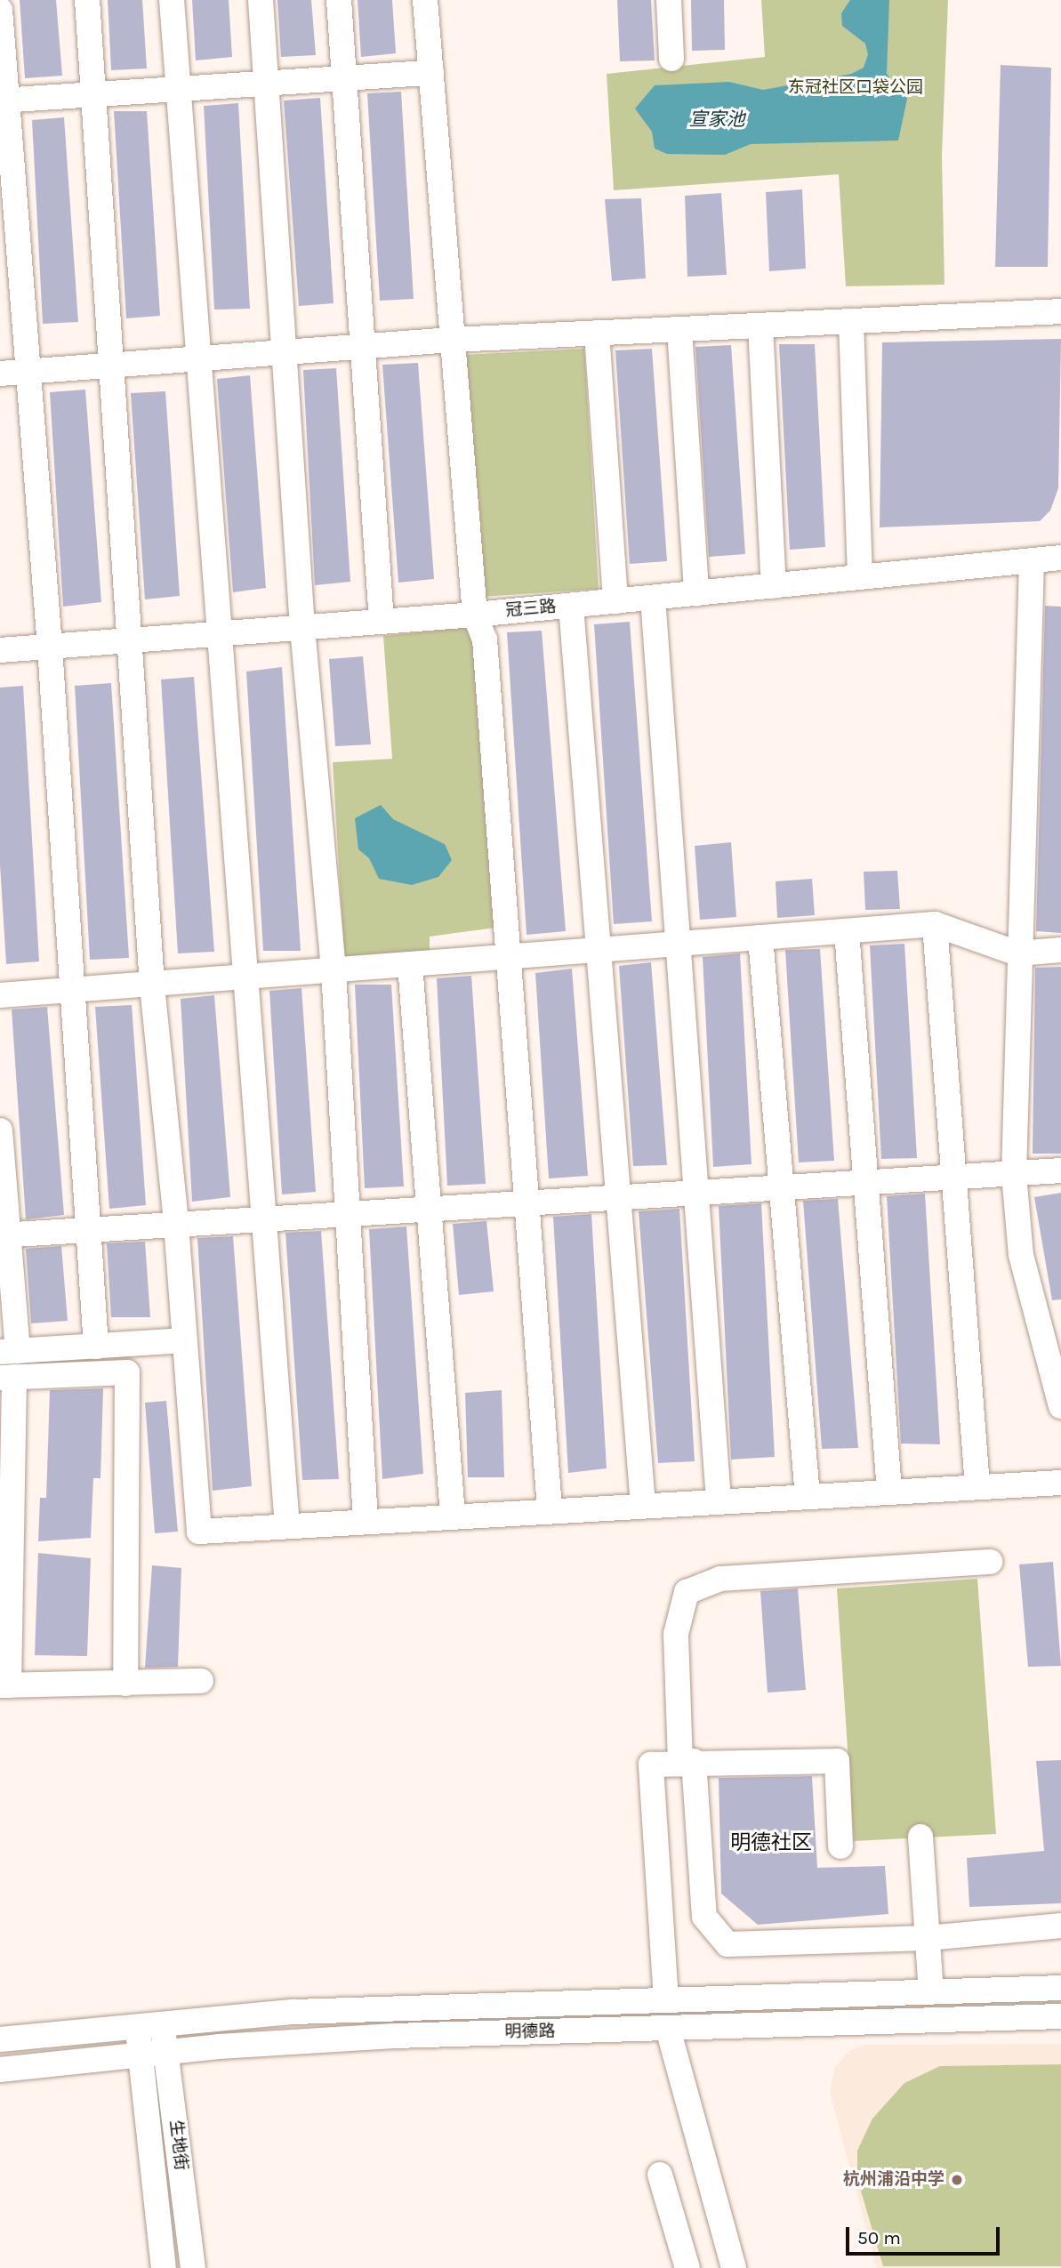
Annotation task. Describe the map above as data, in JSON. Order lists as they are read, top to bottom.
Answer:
{
  "streets": {
    "street": ["冠三路", "明德路", "生地街"]
  },
  "crossings": [
    ["明德路", "生地街"]
  ],
  "districts": ["明德社区"],
  "water": ["宣家池"],
  "parks": ["东冠社区口袋公园"],
  "places": ["杭州浦沿中学"],
  "scale_bar": "50 m"
}
